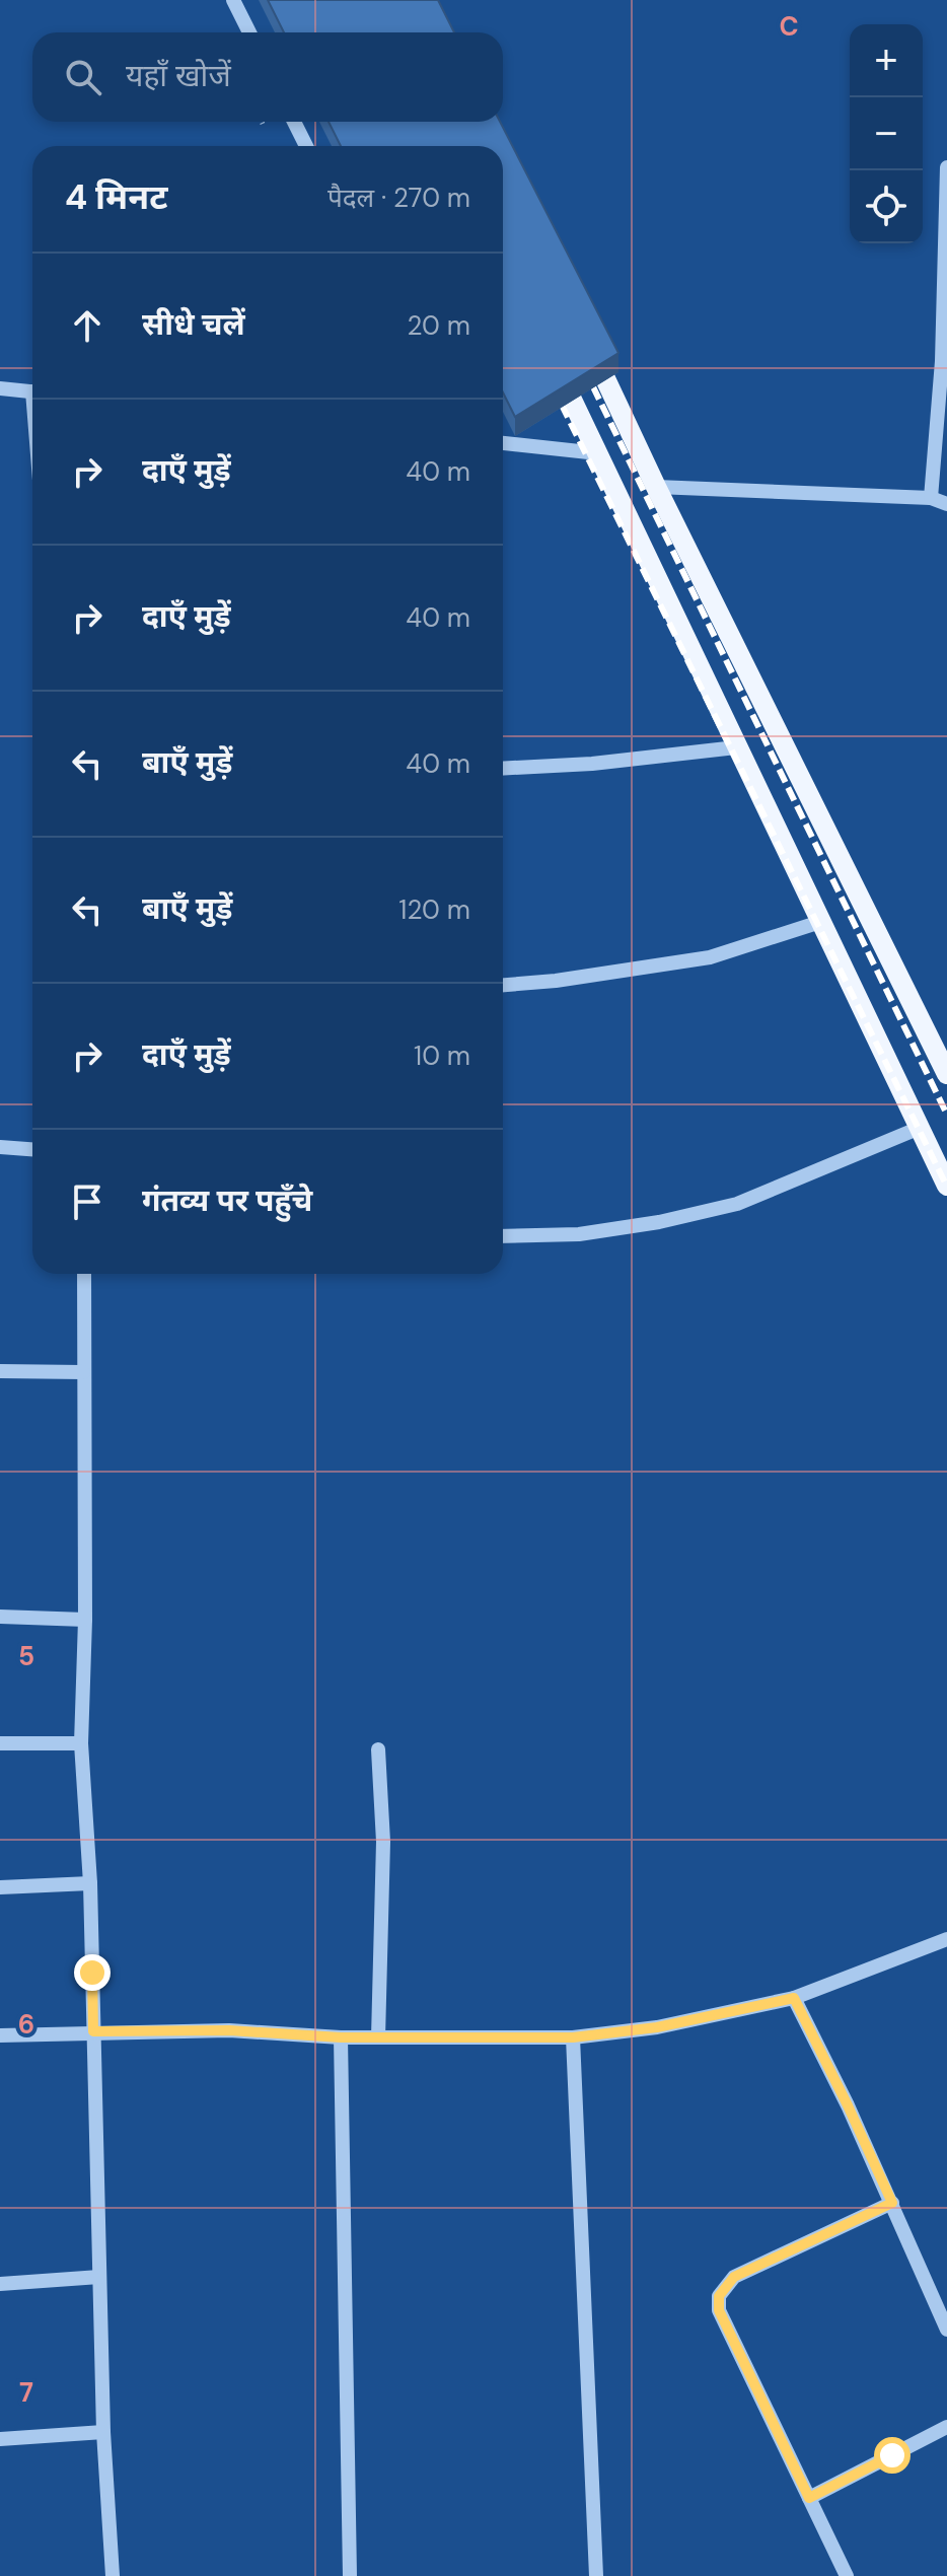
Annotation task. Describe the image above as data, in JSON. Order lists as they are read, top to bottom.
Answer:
{
  "page": {
    "map_buttons": ["+", "−"],
    "search": "यहाँ खोजें",
    "heading": ["4 मिनट", "पैदल · 270 m"],
    "list": [
      ["सीधे चलें", "20 m"],
      ["दाएँ मुड़ें", "40 m"],
      ["दाएँ मुड़ें", "40 m"],
      ["बाएँ मुड़ें", "40 m"],
      ["बाएँ मुड़ें", "120 m"],
      ["दाएँ मुड़ें", "10 m"],
      "गंतव्य पर पहुँचे"
    ]
  },
  "grid": {
    "columns": ["C"],
    "rows": ["5", "6", "7"]
  }
}
